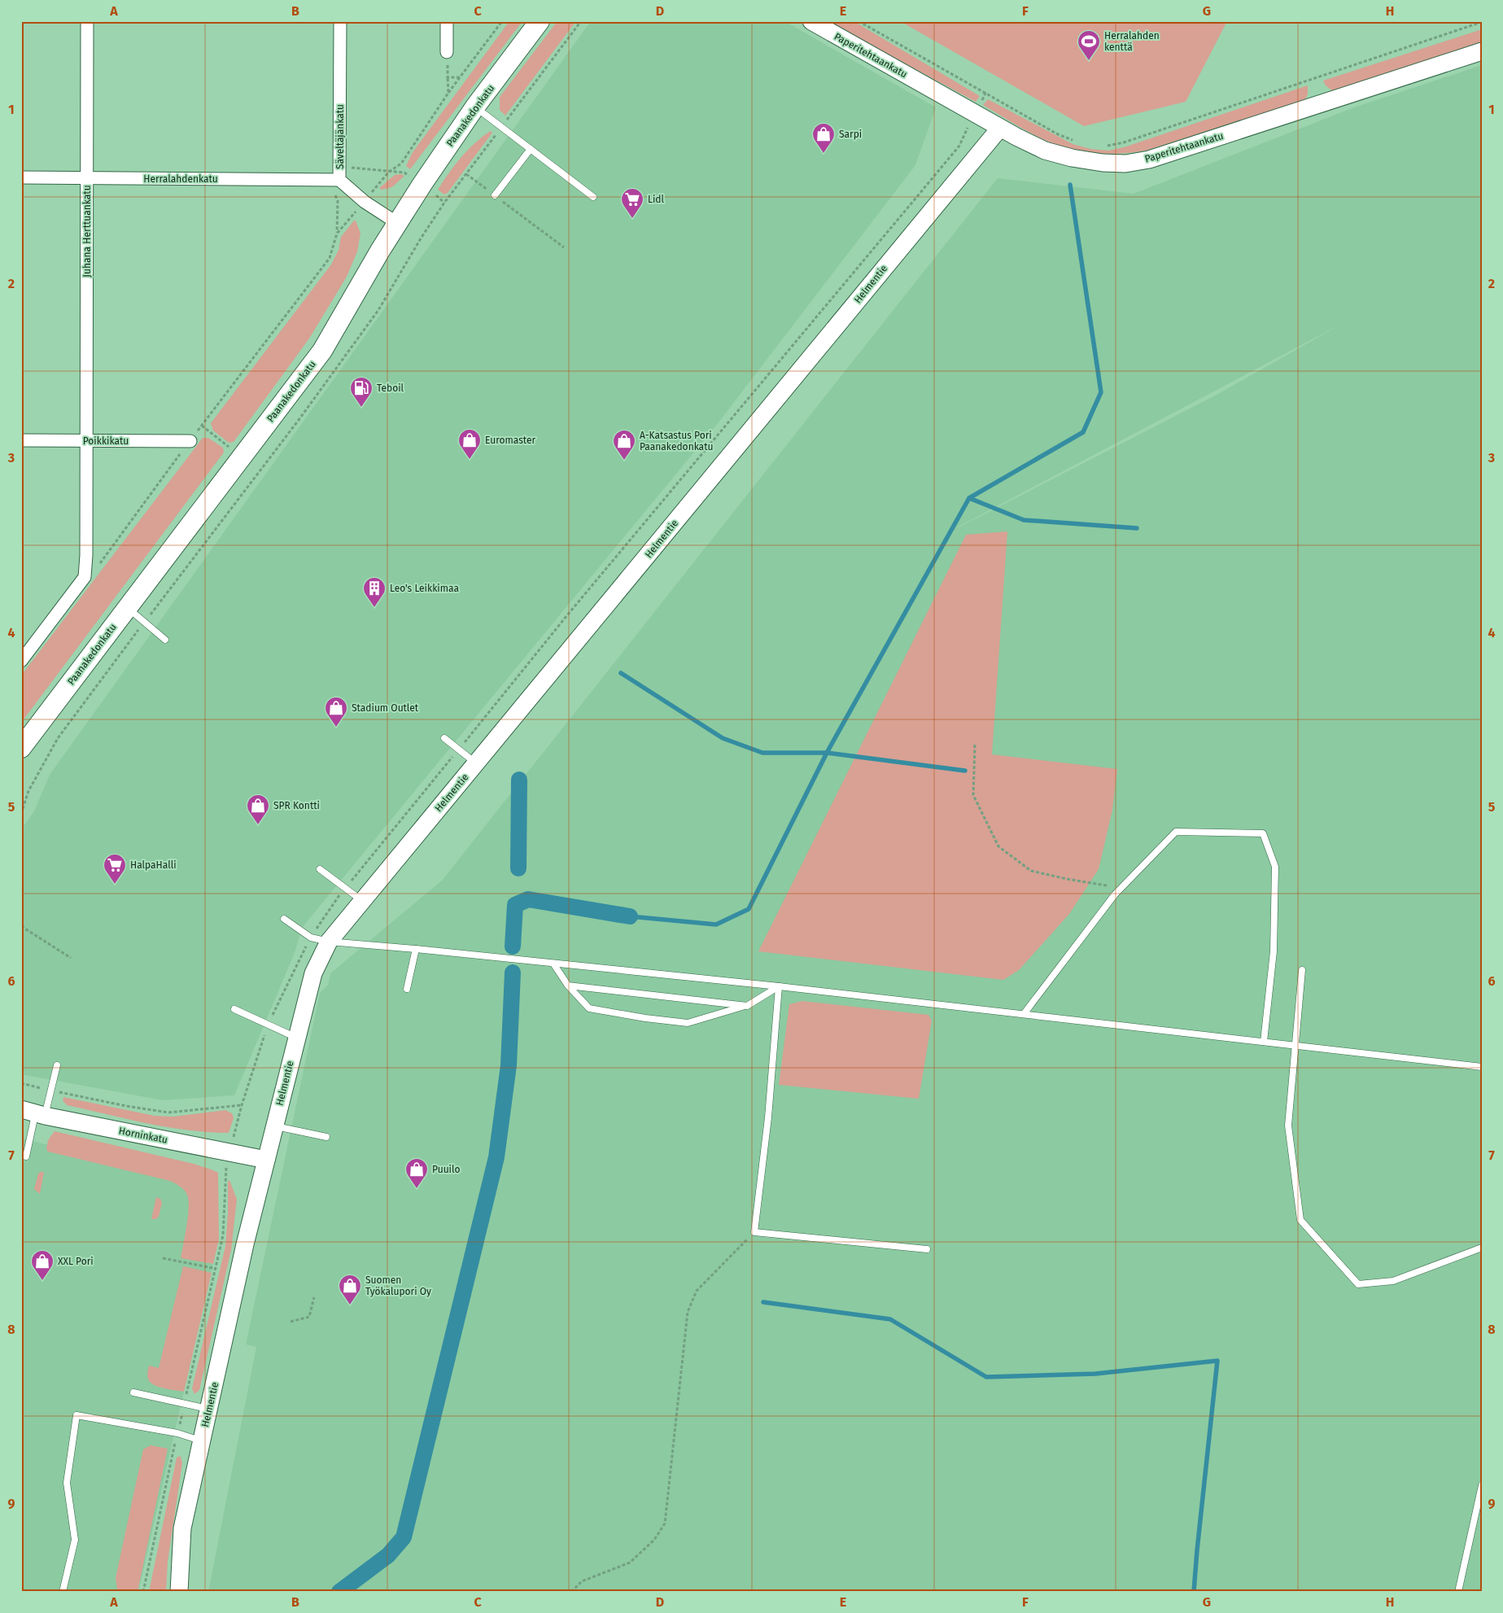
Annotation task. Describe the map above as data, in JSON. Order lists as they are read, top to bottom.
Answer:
{
  "streets": {
    "main road": ["Paanakedonkatu"],
    "street": [
      "Paperitehtaankatu",
      "Säveltäjänkatu",
      "Herralahdenkatu",
      "Juhana Herttuankatu",
      "Helmentie",
      "Poikkikatu",
      "Horninkatu"
    ]
  },
  "crossings": [
    ["Paperitehtaankatu", "Helmentie"],
    ["Paanakedonkatu", "Säveltäjänkatu"],
    ["Säveltäjänkatu", "Herralahdenkatu"],
    ["Herralahdenkatu", "Juhana Herttuankatu"],
    ["Juhana Herttuankatu", "Poikkikatu"],
    ["Helmentie", "Horninkatu"]
  ],
  "places": {
    "sports": ["Herralahden kenttä"],
    "shop": [
      "Sarpi",
      "Euromaster",
      "A-Katsastus Pori Paanakedonkatu",
      "Stadium Outlet",
      "SPR Kontti",
      "Puuilo",
      "XXL Pori",
      "Suomen Työkalupori Oy"
    ],
    "supermarket": ["Lidl", "HalpaHalli"],
    "fuel station": ["Teboil"],
    "building": ["Leo's Leikkimaa"]
  },
  "grid": {
    "columns": [
      "A",
      "B",
      "C",
      "D",
      "E",
      "F",
      "G",
      "H"
    ],
    "rows": [
      "1",
      "2",
      "3",
      "4",
      "5",
      "6",
      "7",
      "8",
      "9"
    ]
  }
}
